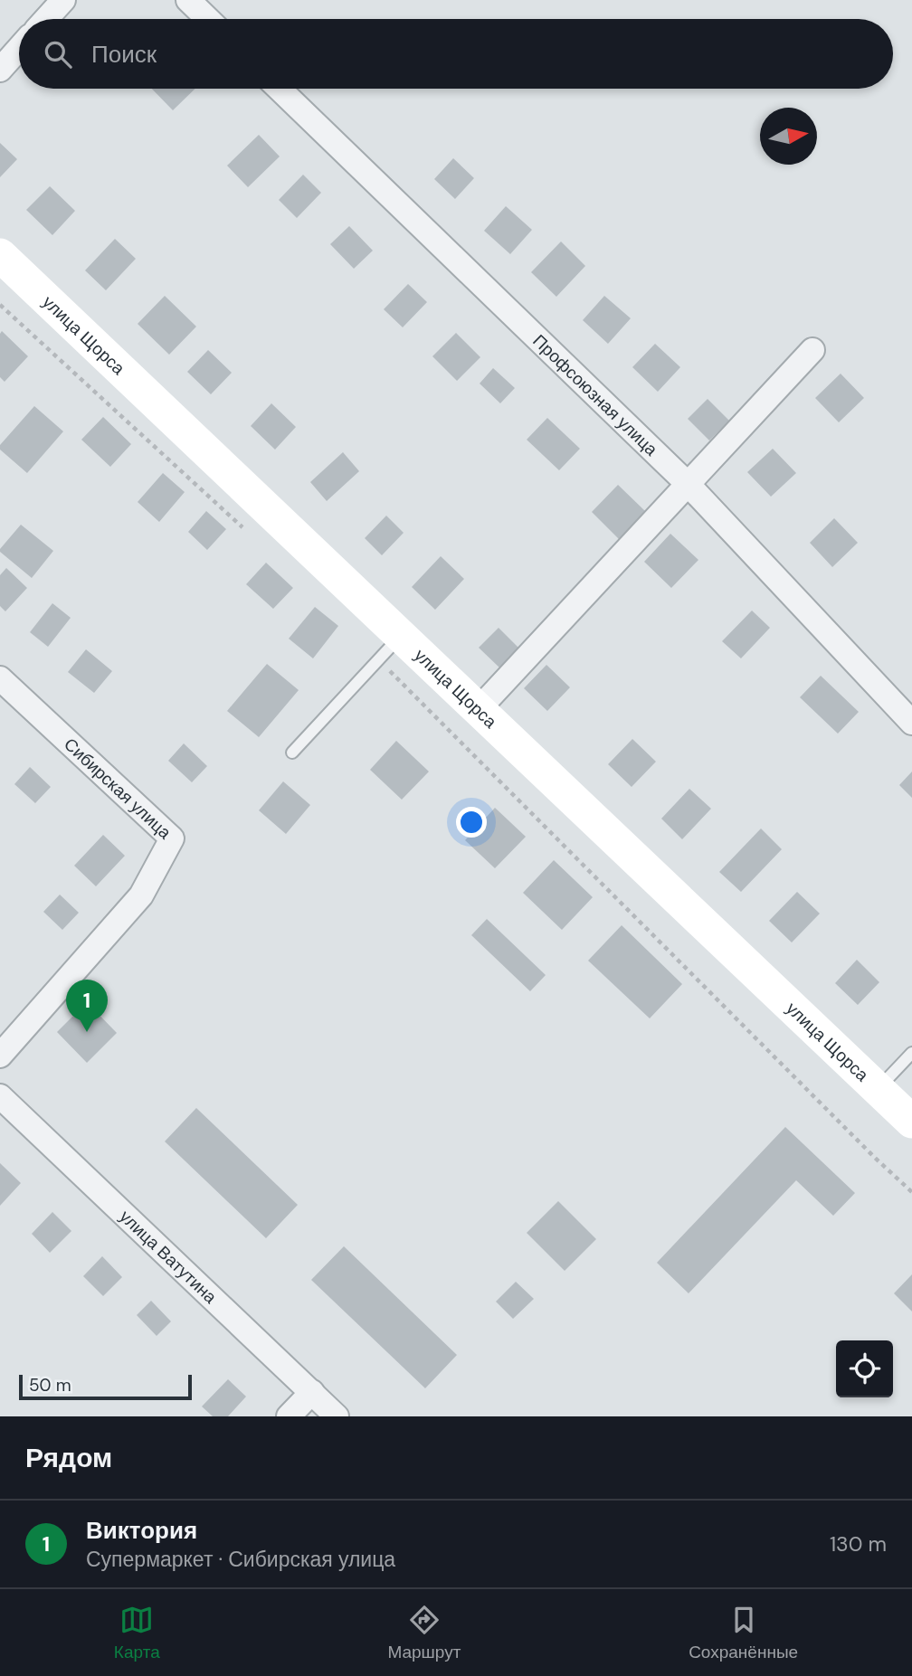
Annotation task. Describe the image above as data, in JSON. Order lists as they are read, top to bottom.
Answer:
{
  "streets": {
    "main road": ["улица Щорса"],
    "street": ["Профсоюзная улица", "Сибирская улица", "улица Ватутина"]
  },
  "scale_bar": "50 m",
  "north": "right",
  "page": {
    "search": "Поиск",
    "pins": "1",
    "scale": "50 m",
    "heading": "Рядом",
    "list": [
      {
        "mark": "1",
        "name": "Виктория",
        "note": "Супермаркет · Сибирская улица",
        "value": "130 m"
      }
    ],
    "nav": ["Карта", "Маршрут", "Сохранённые"]
  }
}
